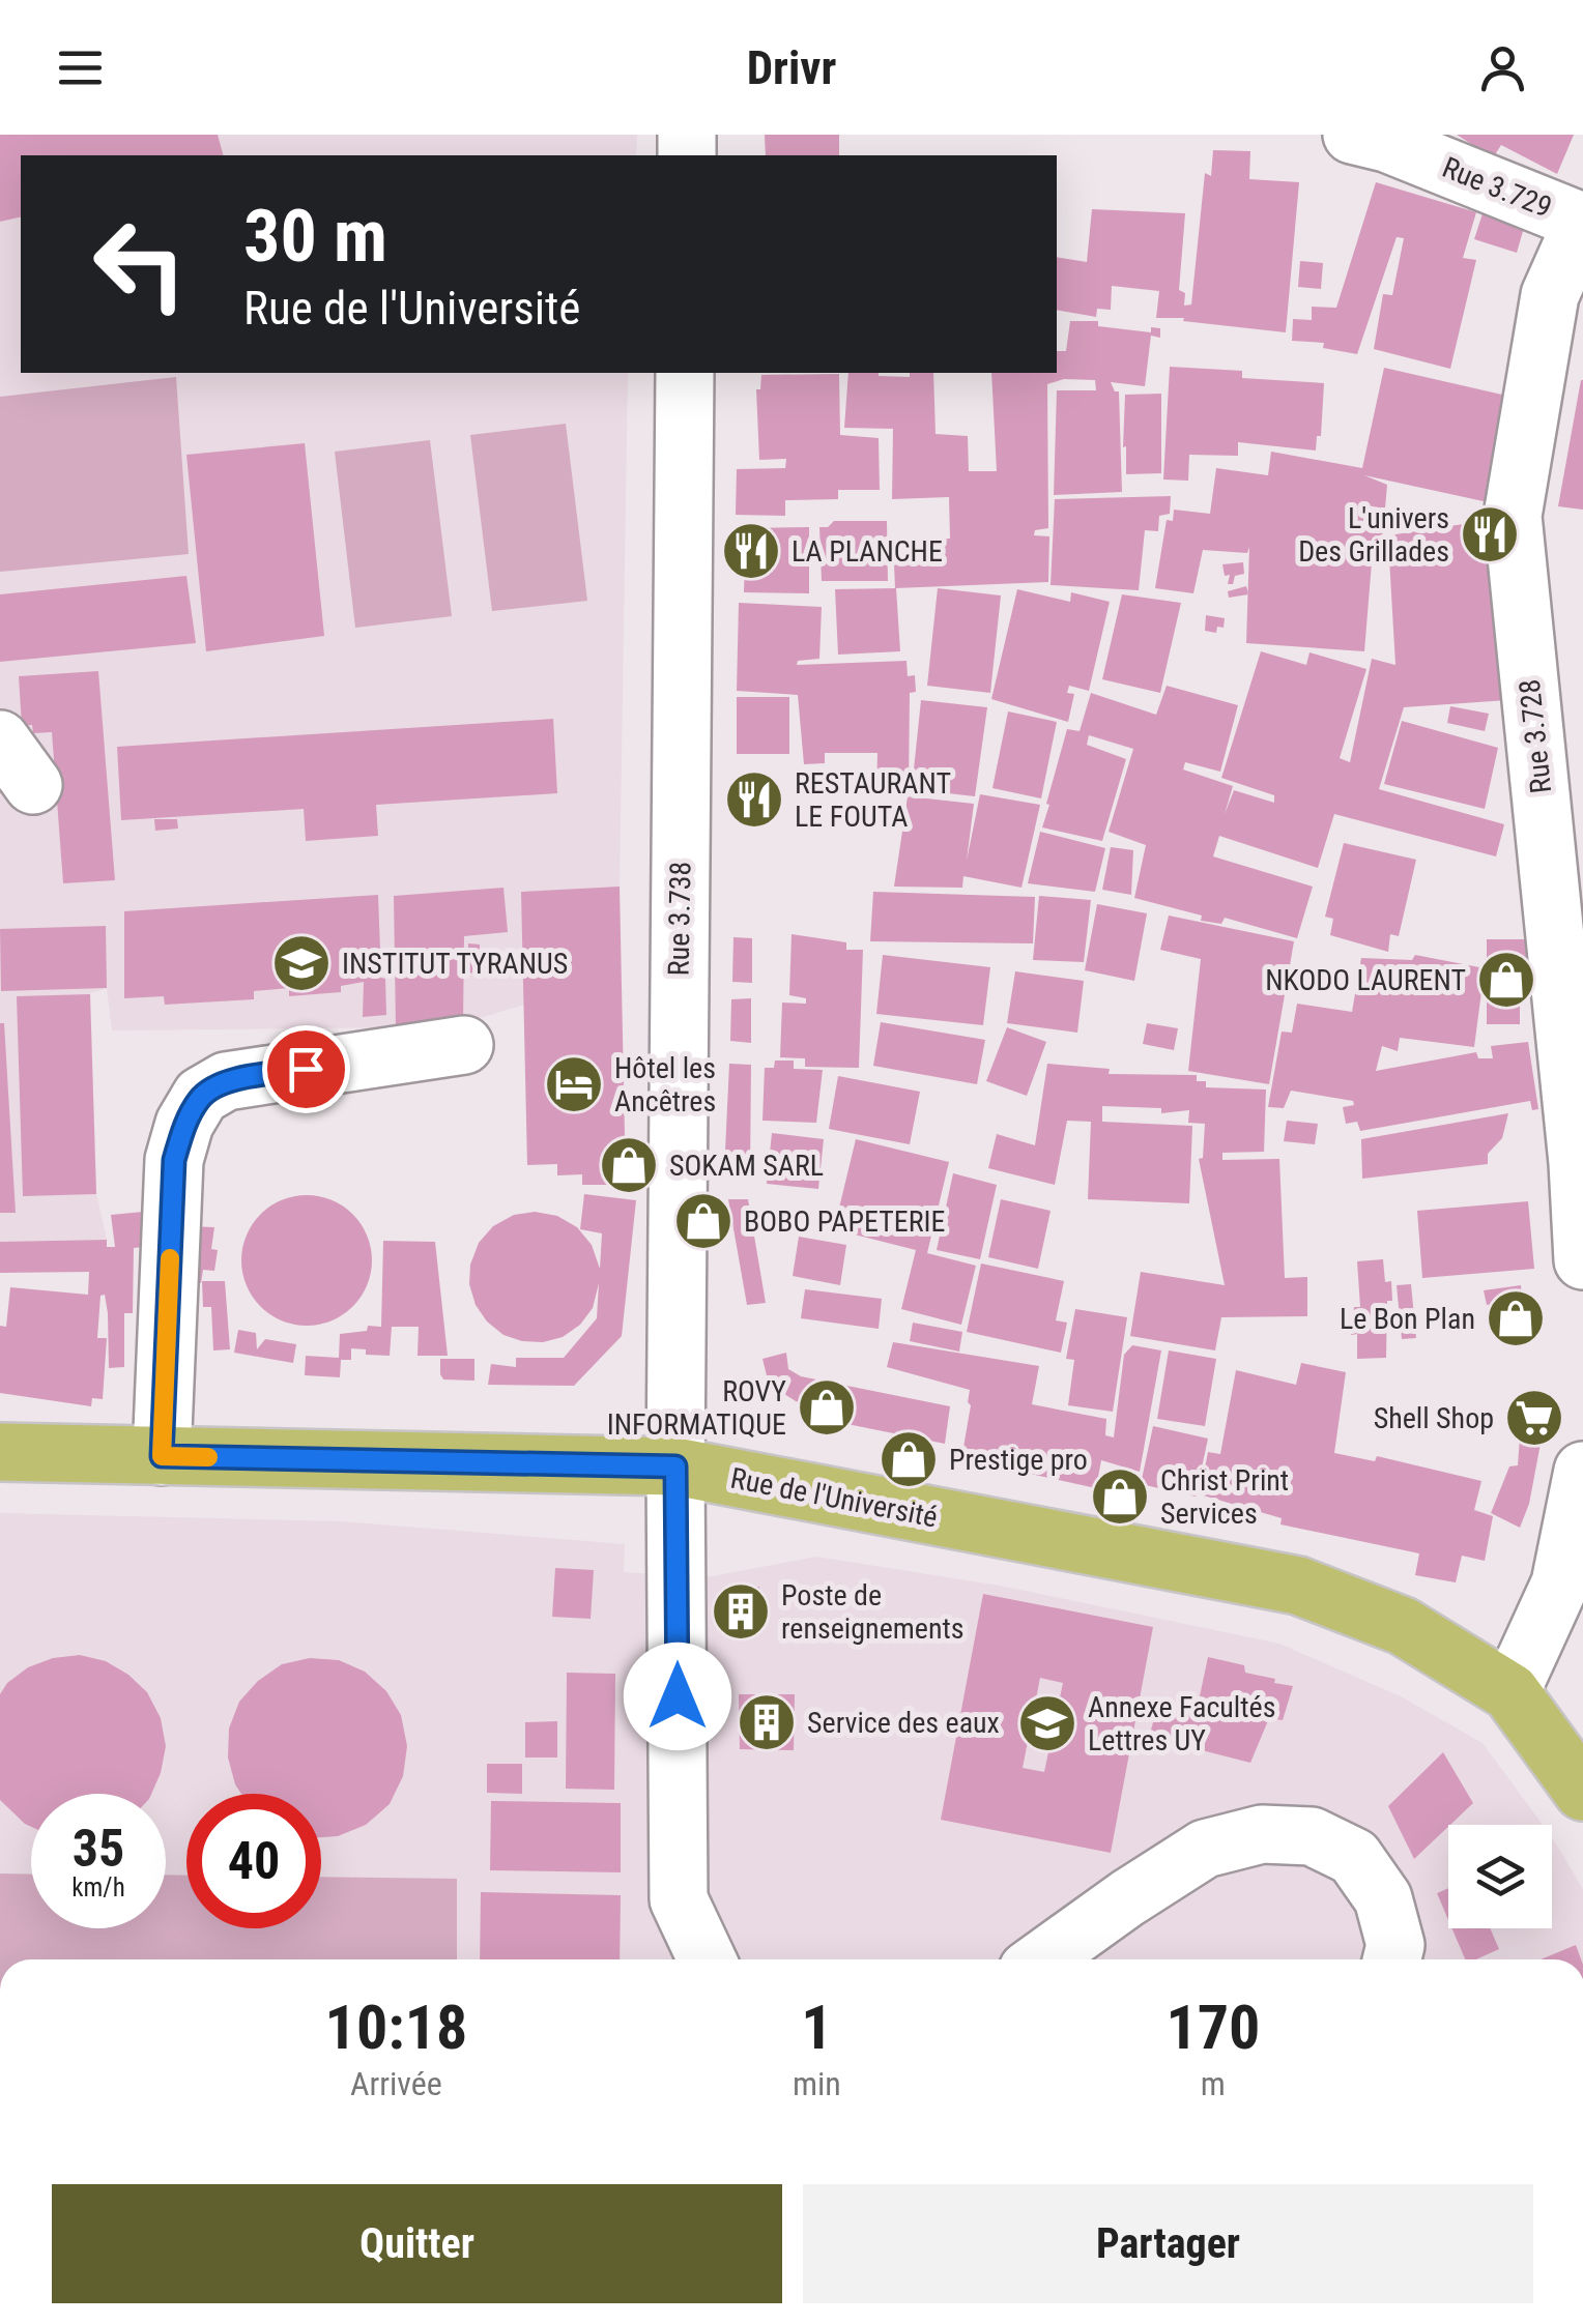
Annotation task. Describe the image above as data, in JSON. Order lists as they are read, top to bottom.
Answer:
{
  "streets": {
    "main road": ["Rue de l'Université"],
    "street": ["Rue 3.729", "Rue 3.728", "Rue 3.738"]
  },
  "crossings": [
    ["Rue 3.729", "Rue 3.728"],
    ["Rue 3.738", "Rue de l'Université"]
  ],
  "places": {
    "restaurant": ["L'univers Des Grillades", "LA PLANCHE", "RESTAURANT LE FOUTA"],
    "school or university": ["INSTITUT TYRANUS", "Annexe Facultés Lettres UY"],
    "shop": [
      "NKODO LAURENT",
      "SOKAM SARL",
      "BOBO PAPETERIE",
      "Le Bon Plan",
      "ROVY INFORMATIQUE",
      "Prestige pro",
      "Christ Print Services"
    ],
    "hotel": ["Hôtel les Ancêtres"],
    "supermarket": ["Shell Shop"],
    "building": ["Poste de renseignements", "Service des eaux"]
  },
  "page": {
    "header": "Drivr",
    "turn": ["30 m", "Rue de l'Université"],
    "speed": "35 km/h",
    "limit": "40",
    "eta": [
      "10:18",
      "Arrivée",
      "1",
      "min",
      "170",
      "m"
    ],
    "buttons": ["Quitter", "Partager"]
  }
}
